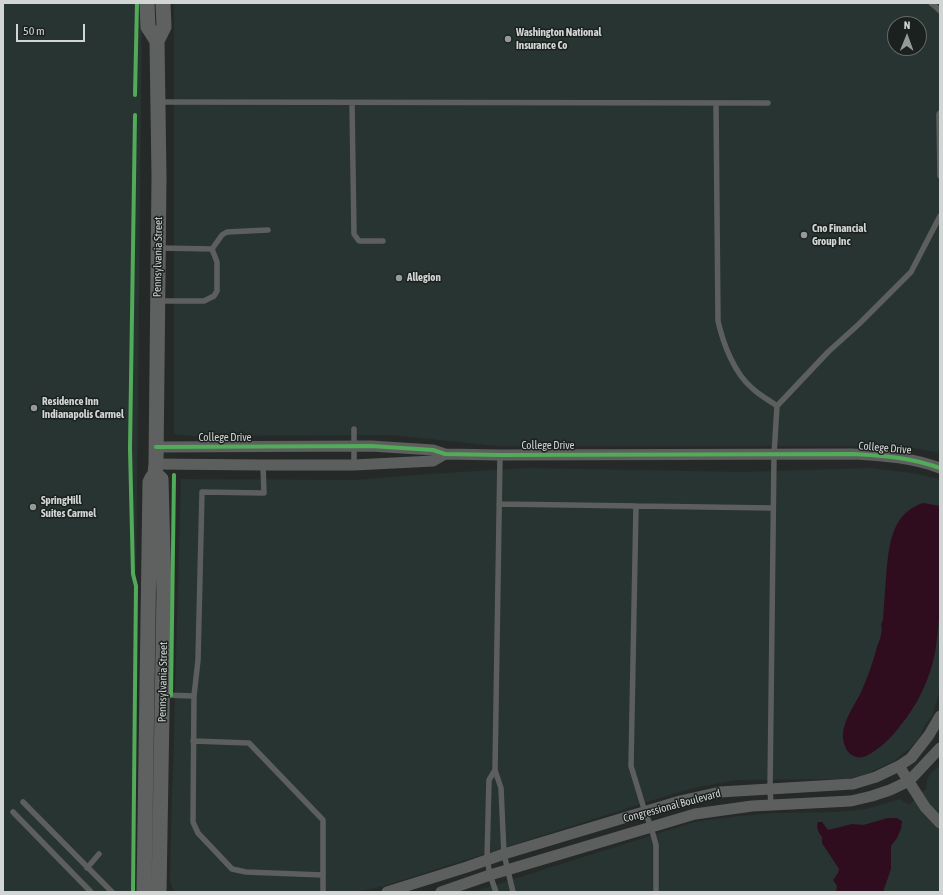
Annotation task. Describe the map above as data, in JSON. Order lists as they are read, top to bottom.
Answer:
{
  "streets": {
    "main road": ["Pennsylvania Street"],
    "street": ["College Drive", "Congressional Boulevard"]
  },
  "crossings": [
    ["Pennsylvania Street", "College Drive"]
  ],
  "places": [
    "Washington National Insurance Co",
    "Cno Financial Group Inc",
    "Allegion",
    "Residence Inn Indianapolis Carmel",
    "SpringHill Suites Carmel"
  ],
  "scale_bar": "50 m",
  "north": "top"
}
